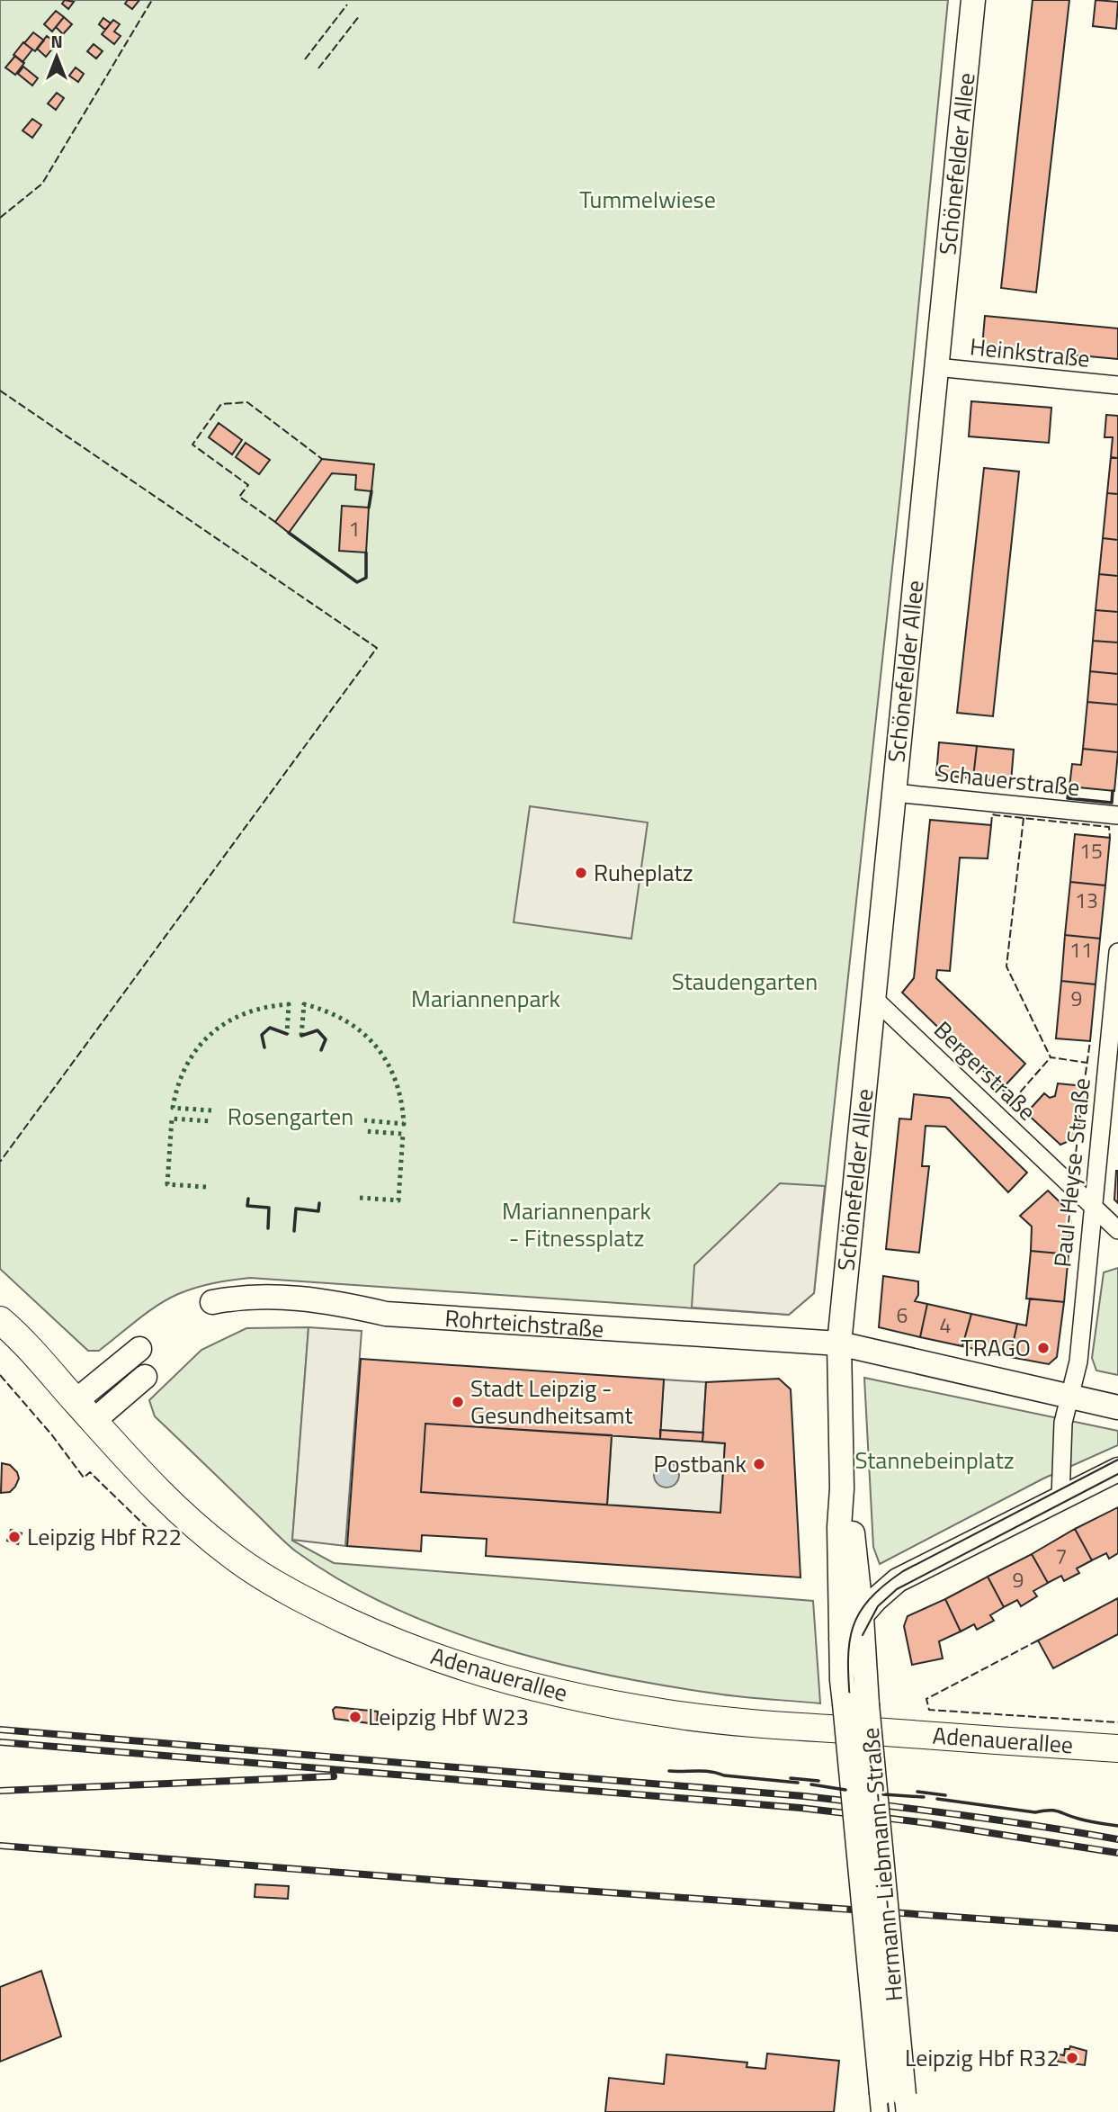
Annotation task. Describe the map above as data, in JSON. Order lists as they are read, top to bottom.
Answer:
{
  "streets": {
    "main road": [
      "Schönefelder Allee",
      "Rohrteichstraße",
      "Adenauerallee",
      "Hermann-Liebmann-Straße"
    ],
    "street": [
      "Heinkstraße",
      "Schauerstraße",
      "Bergerstraße",
      "Paul-Heyse-Straße"
    ]
  },
  "crossings": [
    ["Schönefelder Allee", "Heinkstraße"],
    ["Schönefelder Allee", "Schauerstraße"],
    ["Schönefelder Allee", "Bergerstraße"],
    ["Schönefelder Allee", "Rohrteichstraße"],
    ["Bergerstraße", "Paul-Heyse-Straße"]
  ],
  "parks": [
    "Tummelwiese",
    "Staudengarten",
    "Mariannenpark",
    "Rosengarten",
    "Mariannenpark - Fitnessplatz",
    "Stannebeinplatz"
  ],
  "places": [
    "Ruheplatz",
    "TRAGO",
    "Stadt Leipzig - Gesundheitsamt",
    "Postbank",
    "Leipzig Hbf R22",
    "Leipzig Hbf W23",
    "Leipzig Hbf R32"
  ],
  "house_numbers": [
    "1",
    "15",
    "13",
    "11",
    "9",
    "6",
    "4",
    "7",
    "9"
  ],
  "north": "top"
}
